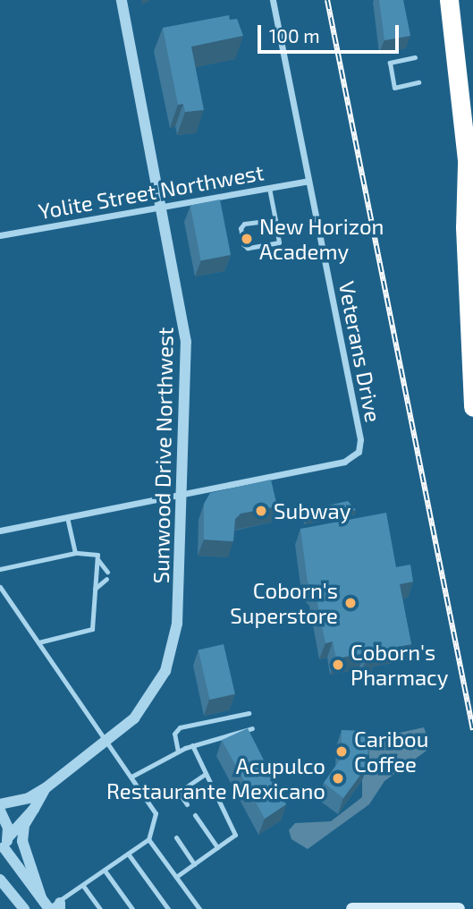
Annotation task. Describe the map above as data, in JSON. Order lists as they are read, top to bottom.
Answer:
{
  "streets": {
    "street": ["Yolite Street Northwest", "Veterans Drive", "Sunwood Drive Northwest"]
  },
  "crossings": [
    ["Yolite Street Northwest", "Veterans Drive"],
    ["Yolite Street Northwest", "Sunwood Drive Northwest"],
    ["Veterans Drive", "Sunwood Drive Northwest"]
  ],
  "places": [
    "New Horizon Academy",
    "Subway",
    "Coborn's Superstore",
    "Coborn's Pharmacy",
    "Caribou Coffee",
    "Acupulco Restaurante Mexicano"
  ],
  "scale_bar": "100 m"
}
